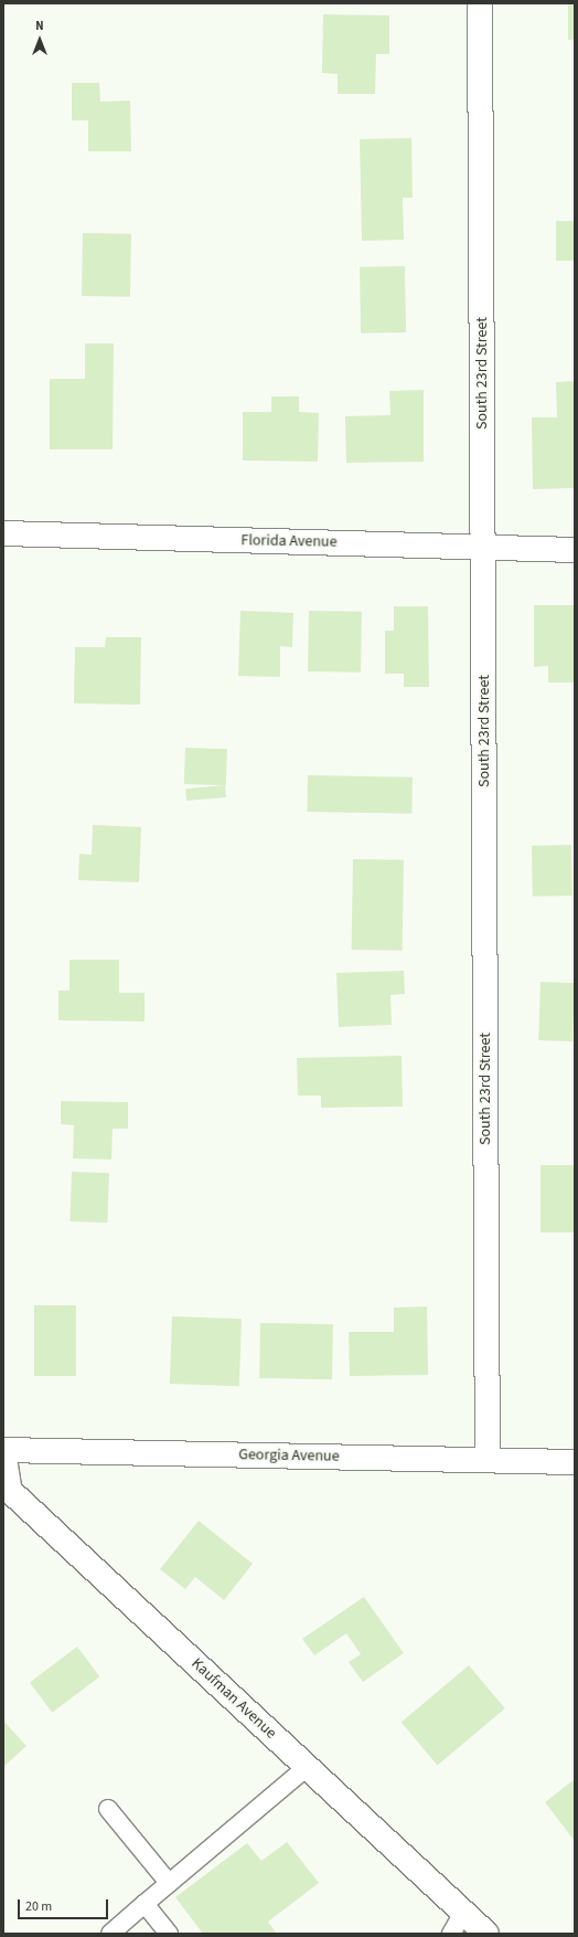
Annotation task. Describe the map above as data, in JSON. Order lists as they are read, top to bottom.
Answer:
{
  "streets": {
    "street": [
      "South 23rd Street",
      "Florida Avenue",
      "Georgia Avenue",
      "Kaufman Avenue"
    ]
  },
  "crossings": [
    ["South 23rd Street", "Florida Avenue"],
    ["South 23rd Street", "Georgia Avenue"],
    ["Georgia Avenue", "Kaufman Avenue"]
  ],
  "scale_bar": "20 m",
  "north": "top"
}
